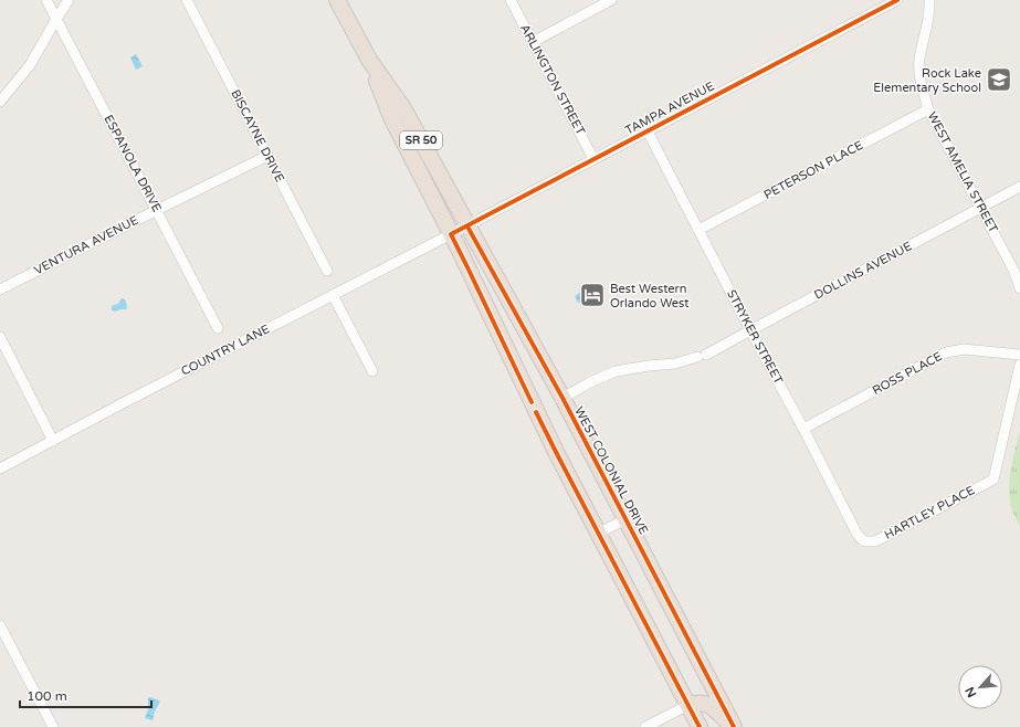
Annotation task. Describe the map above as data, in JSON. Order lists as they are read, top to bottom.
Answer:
{
  "streets": {
    "highway": ["SR 50", "WEST COLONIAL DRIVE"],
    "street": [
      "ARLINGTON STREET",
      "TAMPA AVENUE",
      "BISCAYNE DRIVE",
      "ESPANOLA DRIVE",
      "PETERSON PLACE",
      "WEST AMELIA STREET",
      "VENTURA AVENUE",
      "DOLLINS AVENUE",
      "STRYKER STREET",
      "COUNTRY LANE",
      "ROSS PLACE",
      "HARTLEY PLACE"
    ]
  },
  "crossings": [
    ["ARLINGTON STREET", "TAMPA AVENUE"],
    ["TAMPA AVENUE", "STRYKER STREET"],
    ["TAMPA AVENUE", "COUNTRY LANE"],
    ["TAMPA AVENUE", "WEST COLONIAL DRIVE"],
    ["BISCAYNE DRIVE", "VENTURA AVENUE"],
    ["ESPANOLA DRIVE", "VENTURA AVENUE"],
    ["PETERSON PLACE", "WEST AMELIA STREET"],
    ["PETERSON PLACE", "STRYKER STREET"],
    ["WEST AMELIA STREET", "DOLLINS AVENUE"],
    ["DOLLINS AVENUE", "STRYKER STREET"],
    ["DOLLINS AVENUE", "WEST COLONIAL DRIVE"],
    ["STRYKER STREET", "ROSS PLACE"],
    ["STRYKER STREET", "HARTLEY PLACE"],
    ["COUNTRY LANE", "WEST COLONIAL DRIVE"]
  ],
  "places": {
    "school or university": ["Rock Lake Elementary School"],
    "hotel": ["Best Western Orlando West"]
  },
  "scale_bar": "100 m",
  "north": "bottom left"
}
